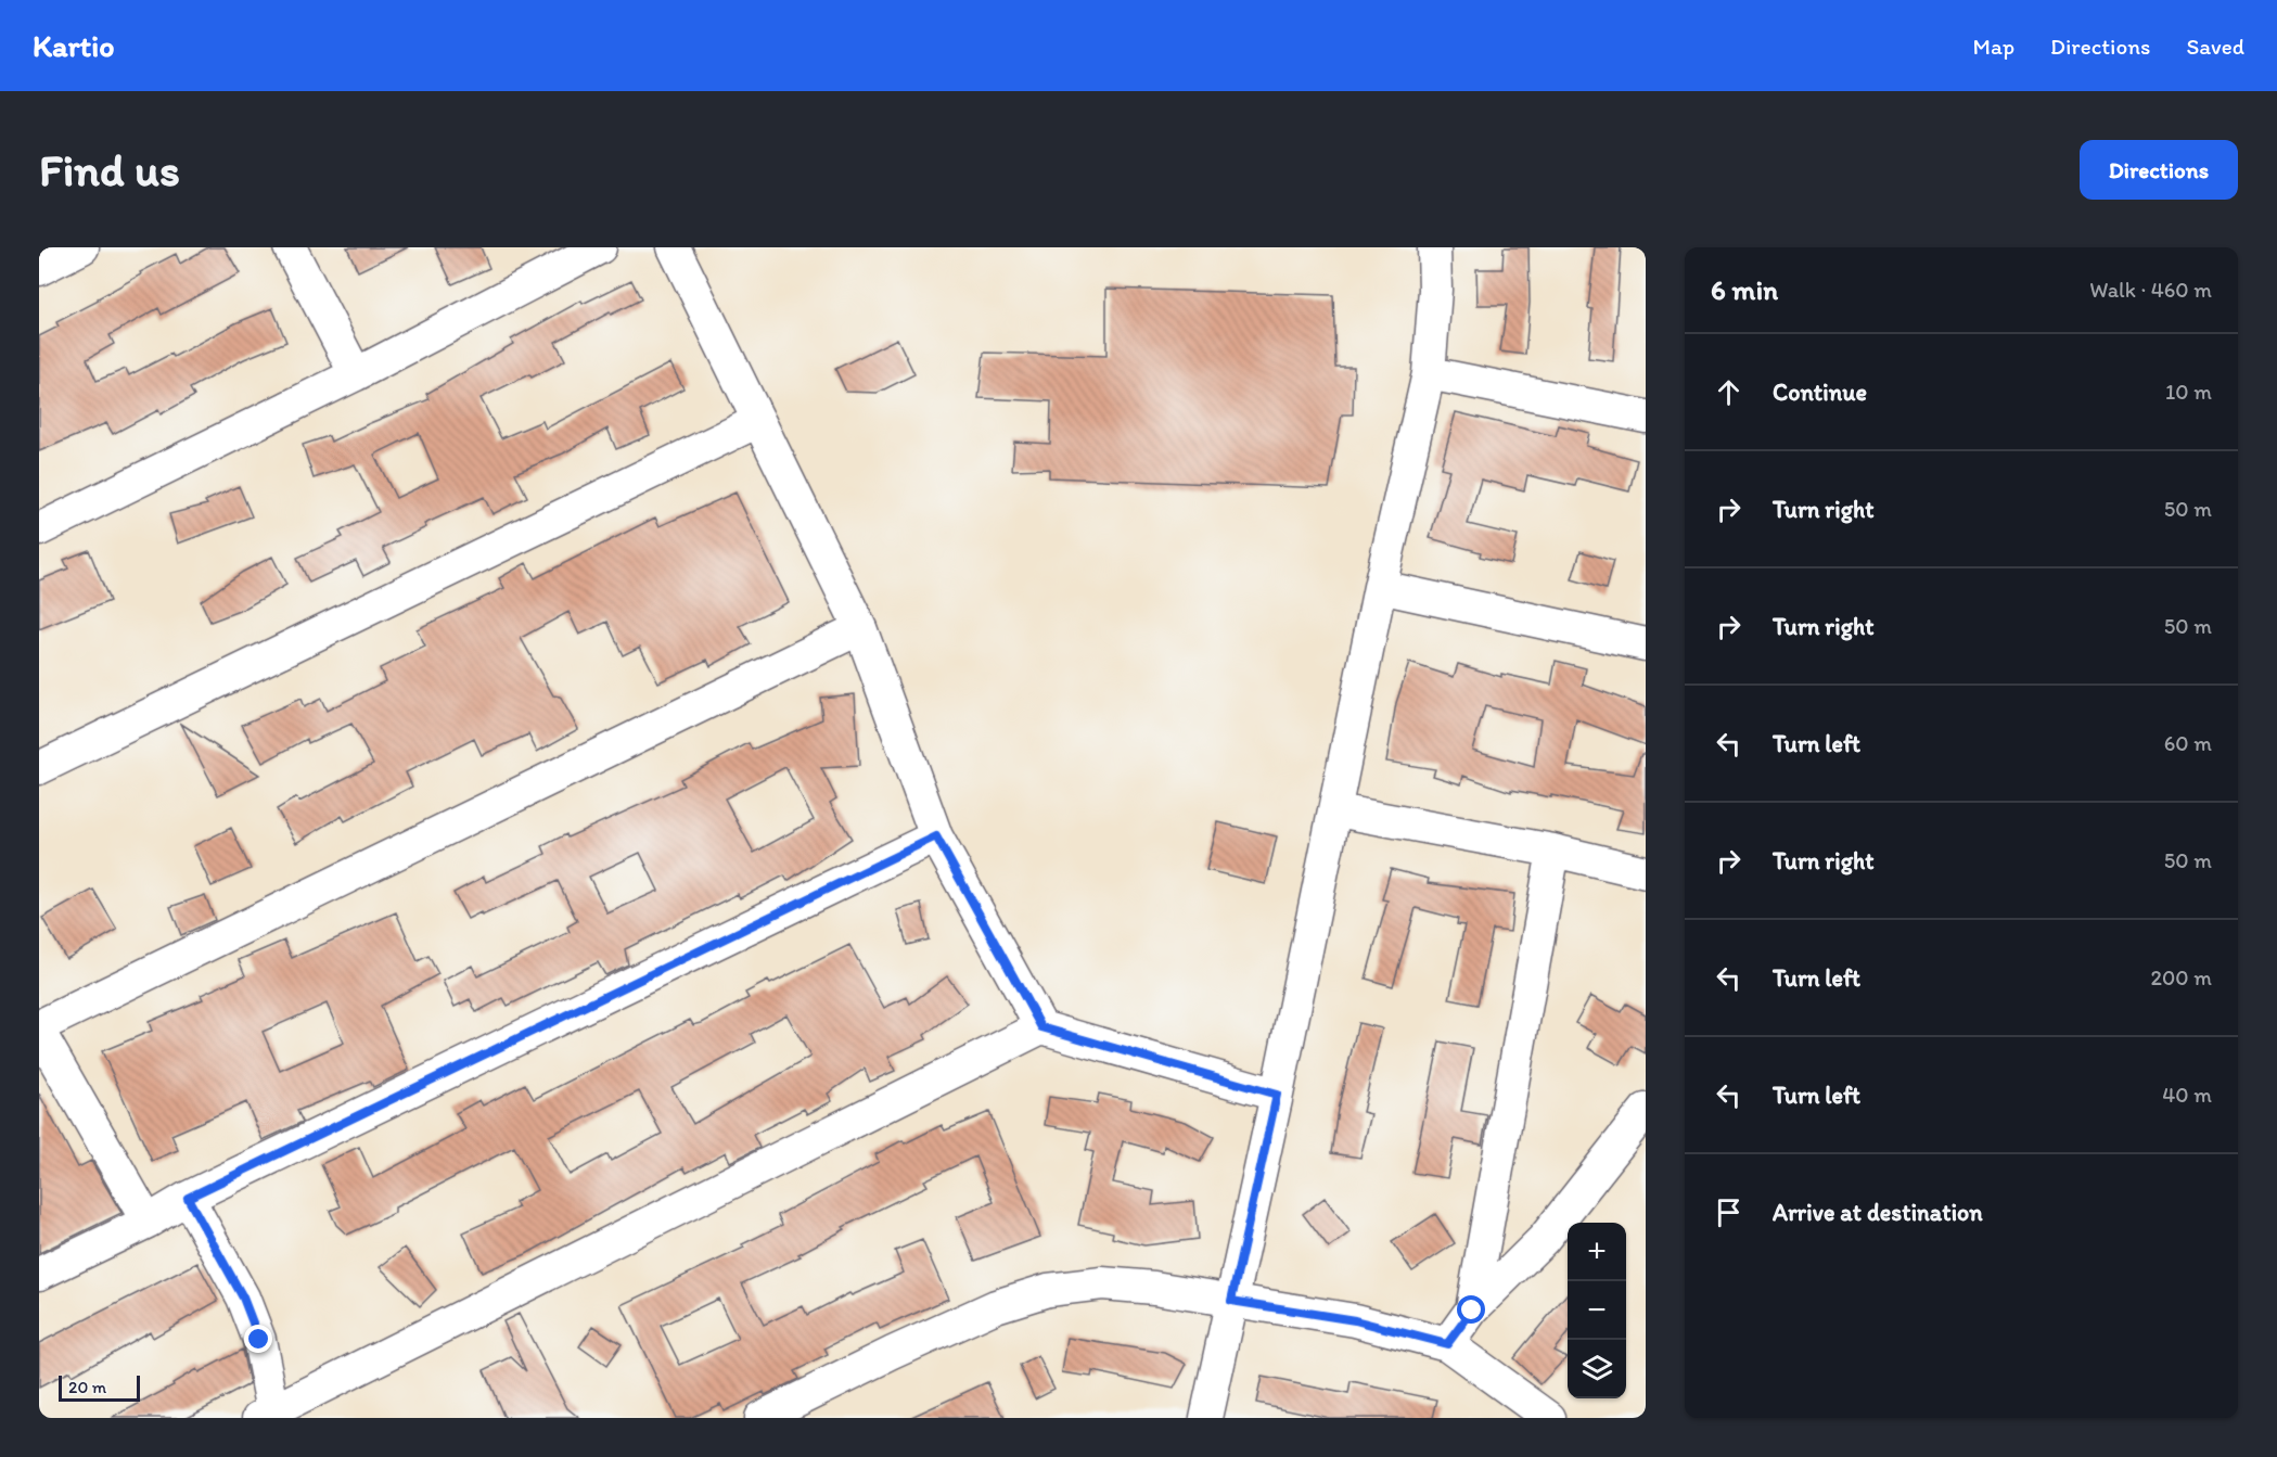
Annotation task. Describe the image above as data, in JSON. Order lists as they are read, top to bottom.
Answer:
{
  "scale_bar": "20 m",
  "page": {
    "header": "Kartio",
    "nav": ["Map", "Directions", "Saved"],
    "buttons": "Directions",
    "title": "Find us",
    "heading": ["6 min", "Walk · 460 m"],
    "list": [
      ["Continue", "10 m"],
      ["Turn right", "50 m"],
      ["Turn right", "50 m"],
      ["Turn left", "60 m"],
      ["Turn right", "50 m"],
      ["Turn left", "200 m"],
      ["Turn left", "40 m"],
      "Arrive at destination"
    ],
    "map_buttons": ["+", "−"],
    "scale": "20 m"
  }
}
